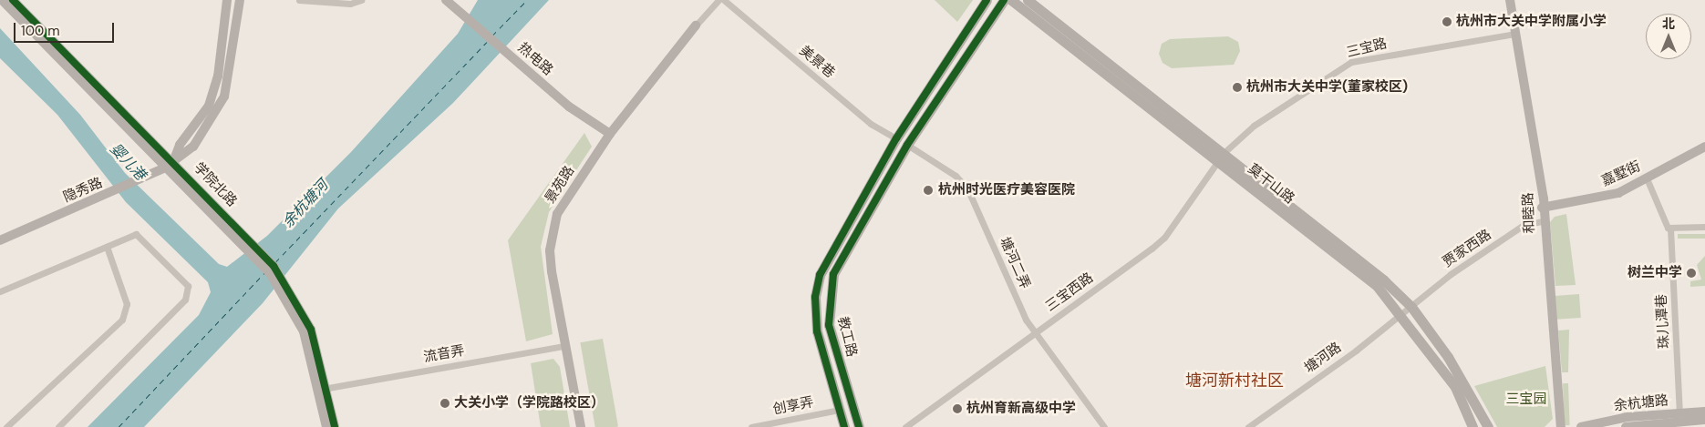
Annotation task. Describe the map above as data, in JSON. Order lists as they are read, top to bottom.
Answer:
{
  "streets": {
    "main road": [
      "热电路",
      "嘉墅街",
      "莫干山路",
      "学院北路",
      "景苑路",
      "隐秀路",
      "和睦路",
      "教工路",
      "余杭塘路"
    ],
    "street": [
      "三宝路",
      "美景巷",
      "贾家西路",
      "塘河二弄",
      "三宝西路",
      "珠儿潭巷",
      "流音弄",
      "塘河路",
      "创享弄"
    ]
  },
  "crossings": [
    ["三宝路", "莫干山路"],
    ["三宝路", "和睦路"],
    ["三宝路", "三宝西路"],
    ["热电路", "景苑路"],
    ["美景巷", "教工路"],
    ["嘉墅街", "和睦路"],
    ["莫干山路", "贾家西路"],
    ["莫干山路", "三宝西路"],
    ["莫干山路", "塘河路"],
    ["学院北路", "隐秀路"],
    ["学院北路", "流音弄"],
    ["景苑路", "流音弄"],
    ["和睦路", "贾家西路"],
    ["贾家西路", "塘河路"],
    ["塘河二弄", "三宝西路"],
    ["塘河二弄", "教工路"],
    ["珠儿潭巷", "余杭塘路"],
    ["教工路", "创享弄"]
  ],
  "districts": ["塘河新村社区"],
  "water": ["婴儿港", "余杭塘河"],
  "parks": ["三宝园"],
  "places": [
    "杭州市大关中学附属小学",
    "杭州市大关中学(董家校区)",
    "杭州时光医疗美容医院",
    "树兰中学",
    "大关小学（学院路校区）",
    "杭州育新高级中学"
  ],
  "scale_bar": "100 m",
  "north": "top"
}
